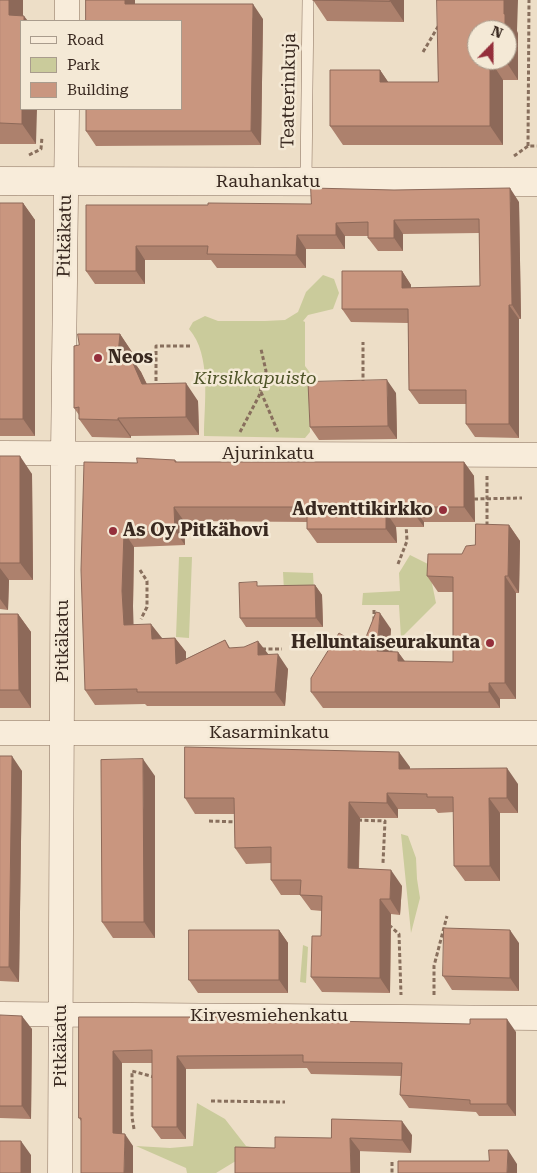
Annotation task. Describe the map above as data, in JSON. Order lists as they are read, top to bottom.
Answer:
{
  "streets": {
    "street": [
      "Rauhankatu",
      "Pitkäkatu",
      "Ajurinkatu",
      "Kasarminkatu",
      "Kirvesmiehenkatu"
    ],
    "lane": ["Teatterinkuja"]
  },
  "crossings": [
    ["Teatterinkuja", "Rauhankatu"],
    ["Rauhankatu", "Pitkäkatu"],
    ["Pitkäkatu", "Ajurinkatu"],
    ["Pitkäkatu", "Kasarminkatu"],
    ["Pitkäkatu", "Kirvesmiehenkatu"]
  ],
  "parks": ["Kirsikkapuisto"],
  "places": [
    "Neos",
    "Adventtikirkko",
    "As Oy Pitkähovi",
    "Helluntaiseurakunta"
  ],
  "legend": ["Road", "Park", "Building"],
  "north": "top"
}
